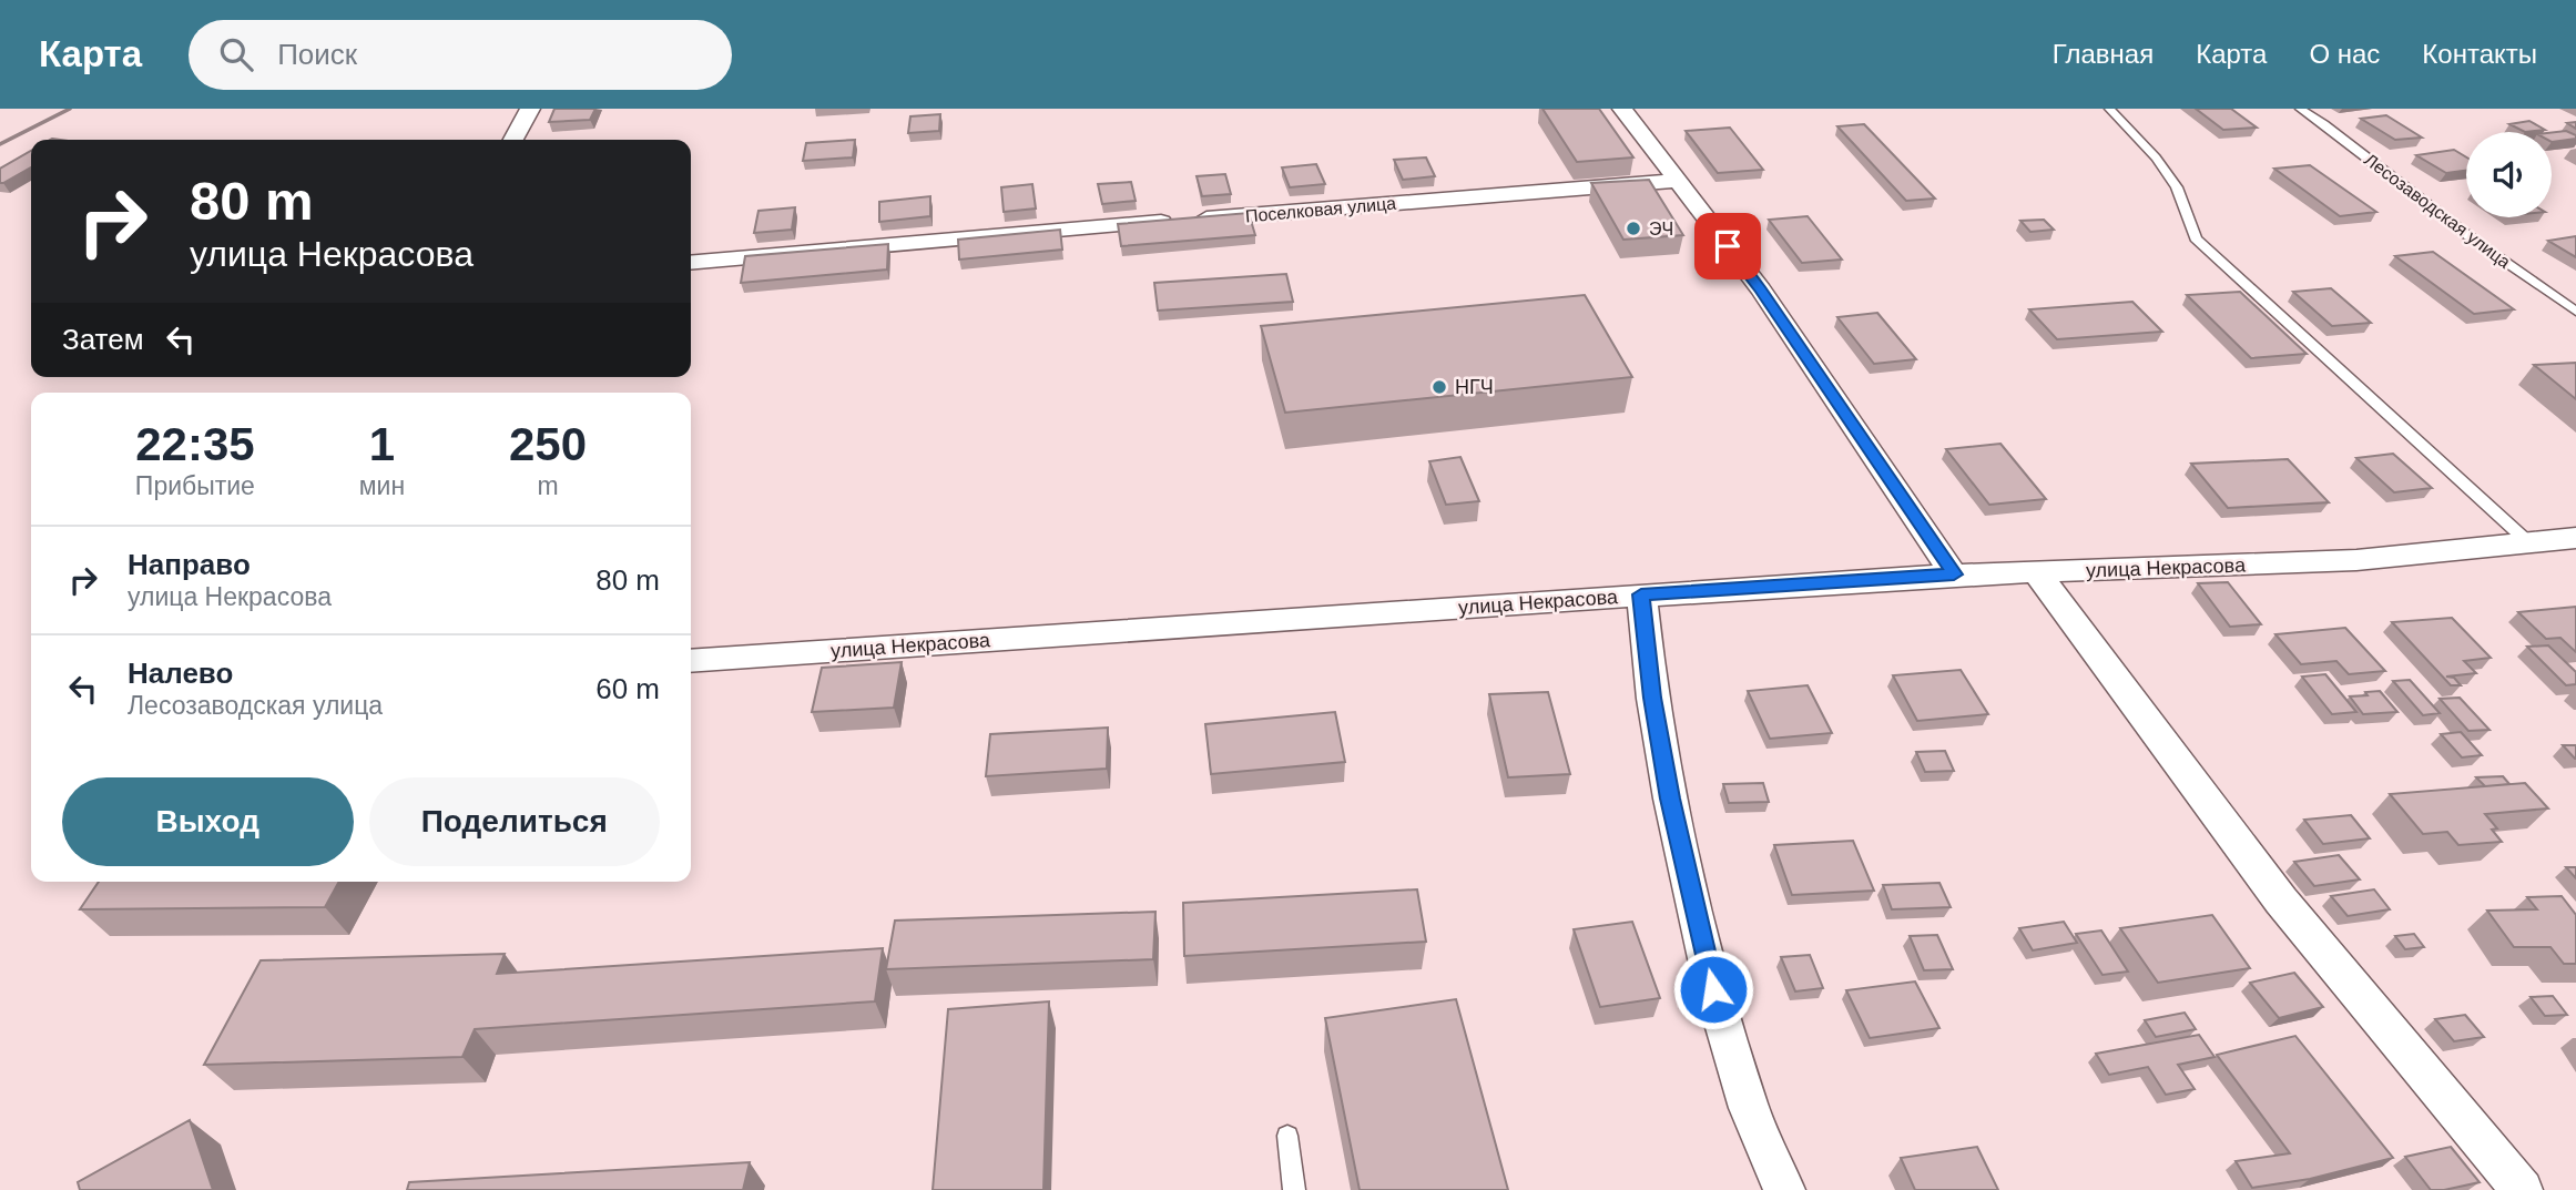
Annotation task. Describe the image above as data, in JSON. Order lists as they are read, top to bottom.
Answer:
{
  "streets": {
    "street": ["Поселковая улица", "улица Некрасова"],
    "lane": ["Лесозаводская улица"]
  },
  "places": ["ЭЧ", "НГЧ"],
  "page": {
    "header": "Карта",
    "search": "Поиск",
    "nav": [
      "Главная",
      "Карта",
      "О нас",
      "Контакты"
    ],
    "turn": ["80 m", "улица Некрасова"],
    "then": "Затем",
    "eta": [
      "22:35",
      "Прибытие",
      "1",
      "мин",
      "250",
      "m"
    ],
    "list": [
      {
        "name": "Направо",
        "note": "улица Некрасова",
        "value": "80 m"
      },
      {
        "name": "Налево",
        "note": "Лесозаводская улица",
        "value": "60 m"
      }
    ],
    "buttons": ["Выход", "Поделиться"]
  }
}
